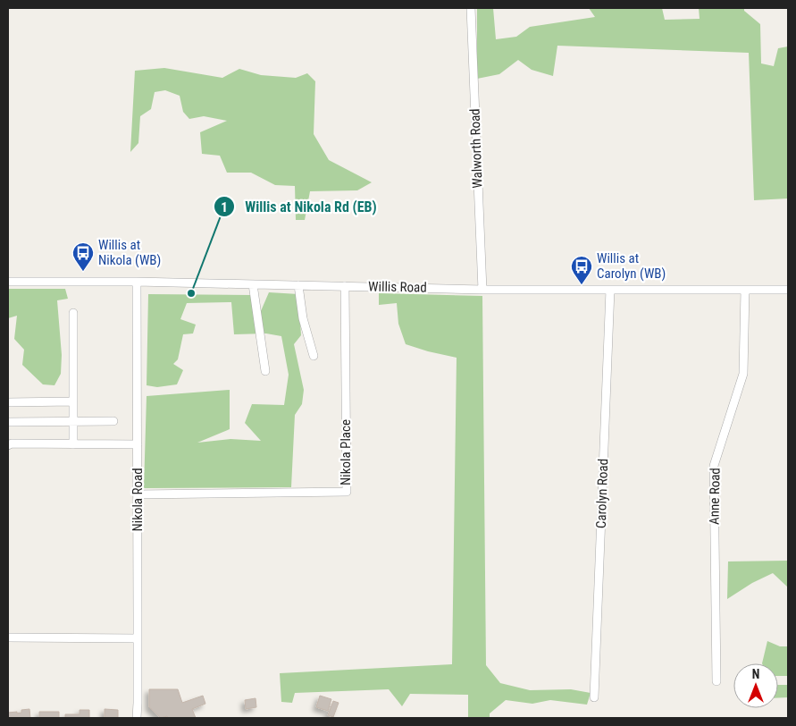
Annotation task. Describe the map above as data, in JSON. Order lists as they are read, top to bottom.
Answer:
{
  "streets": {
    "street": [
      "Walworth Road",
      "Willis Road",
      "Nikola Place",
      "Carolyn Road",
      "Anne Road",
      "Nikola Road"
    ]
  },
  "crossings": [
    ["Walworth Road", "Willis Road"],
    ["Willis Road", "Nikola Place"],
    ["Willis Road", "Carolyn Road"],
    ["Willis Road", "Anne Road"],
    ["Willis Road", "Nikola Road"],
    ["Nikola Place", "Nikola Road"]
  ],
  "places": {
    "bus stop": ["Willis at Nikola (WB)", "Willis at Carolyn (WB)"],
    "other": ["Willis at Nikola Rd (EB)"]
  },
  "north": "top"
}
